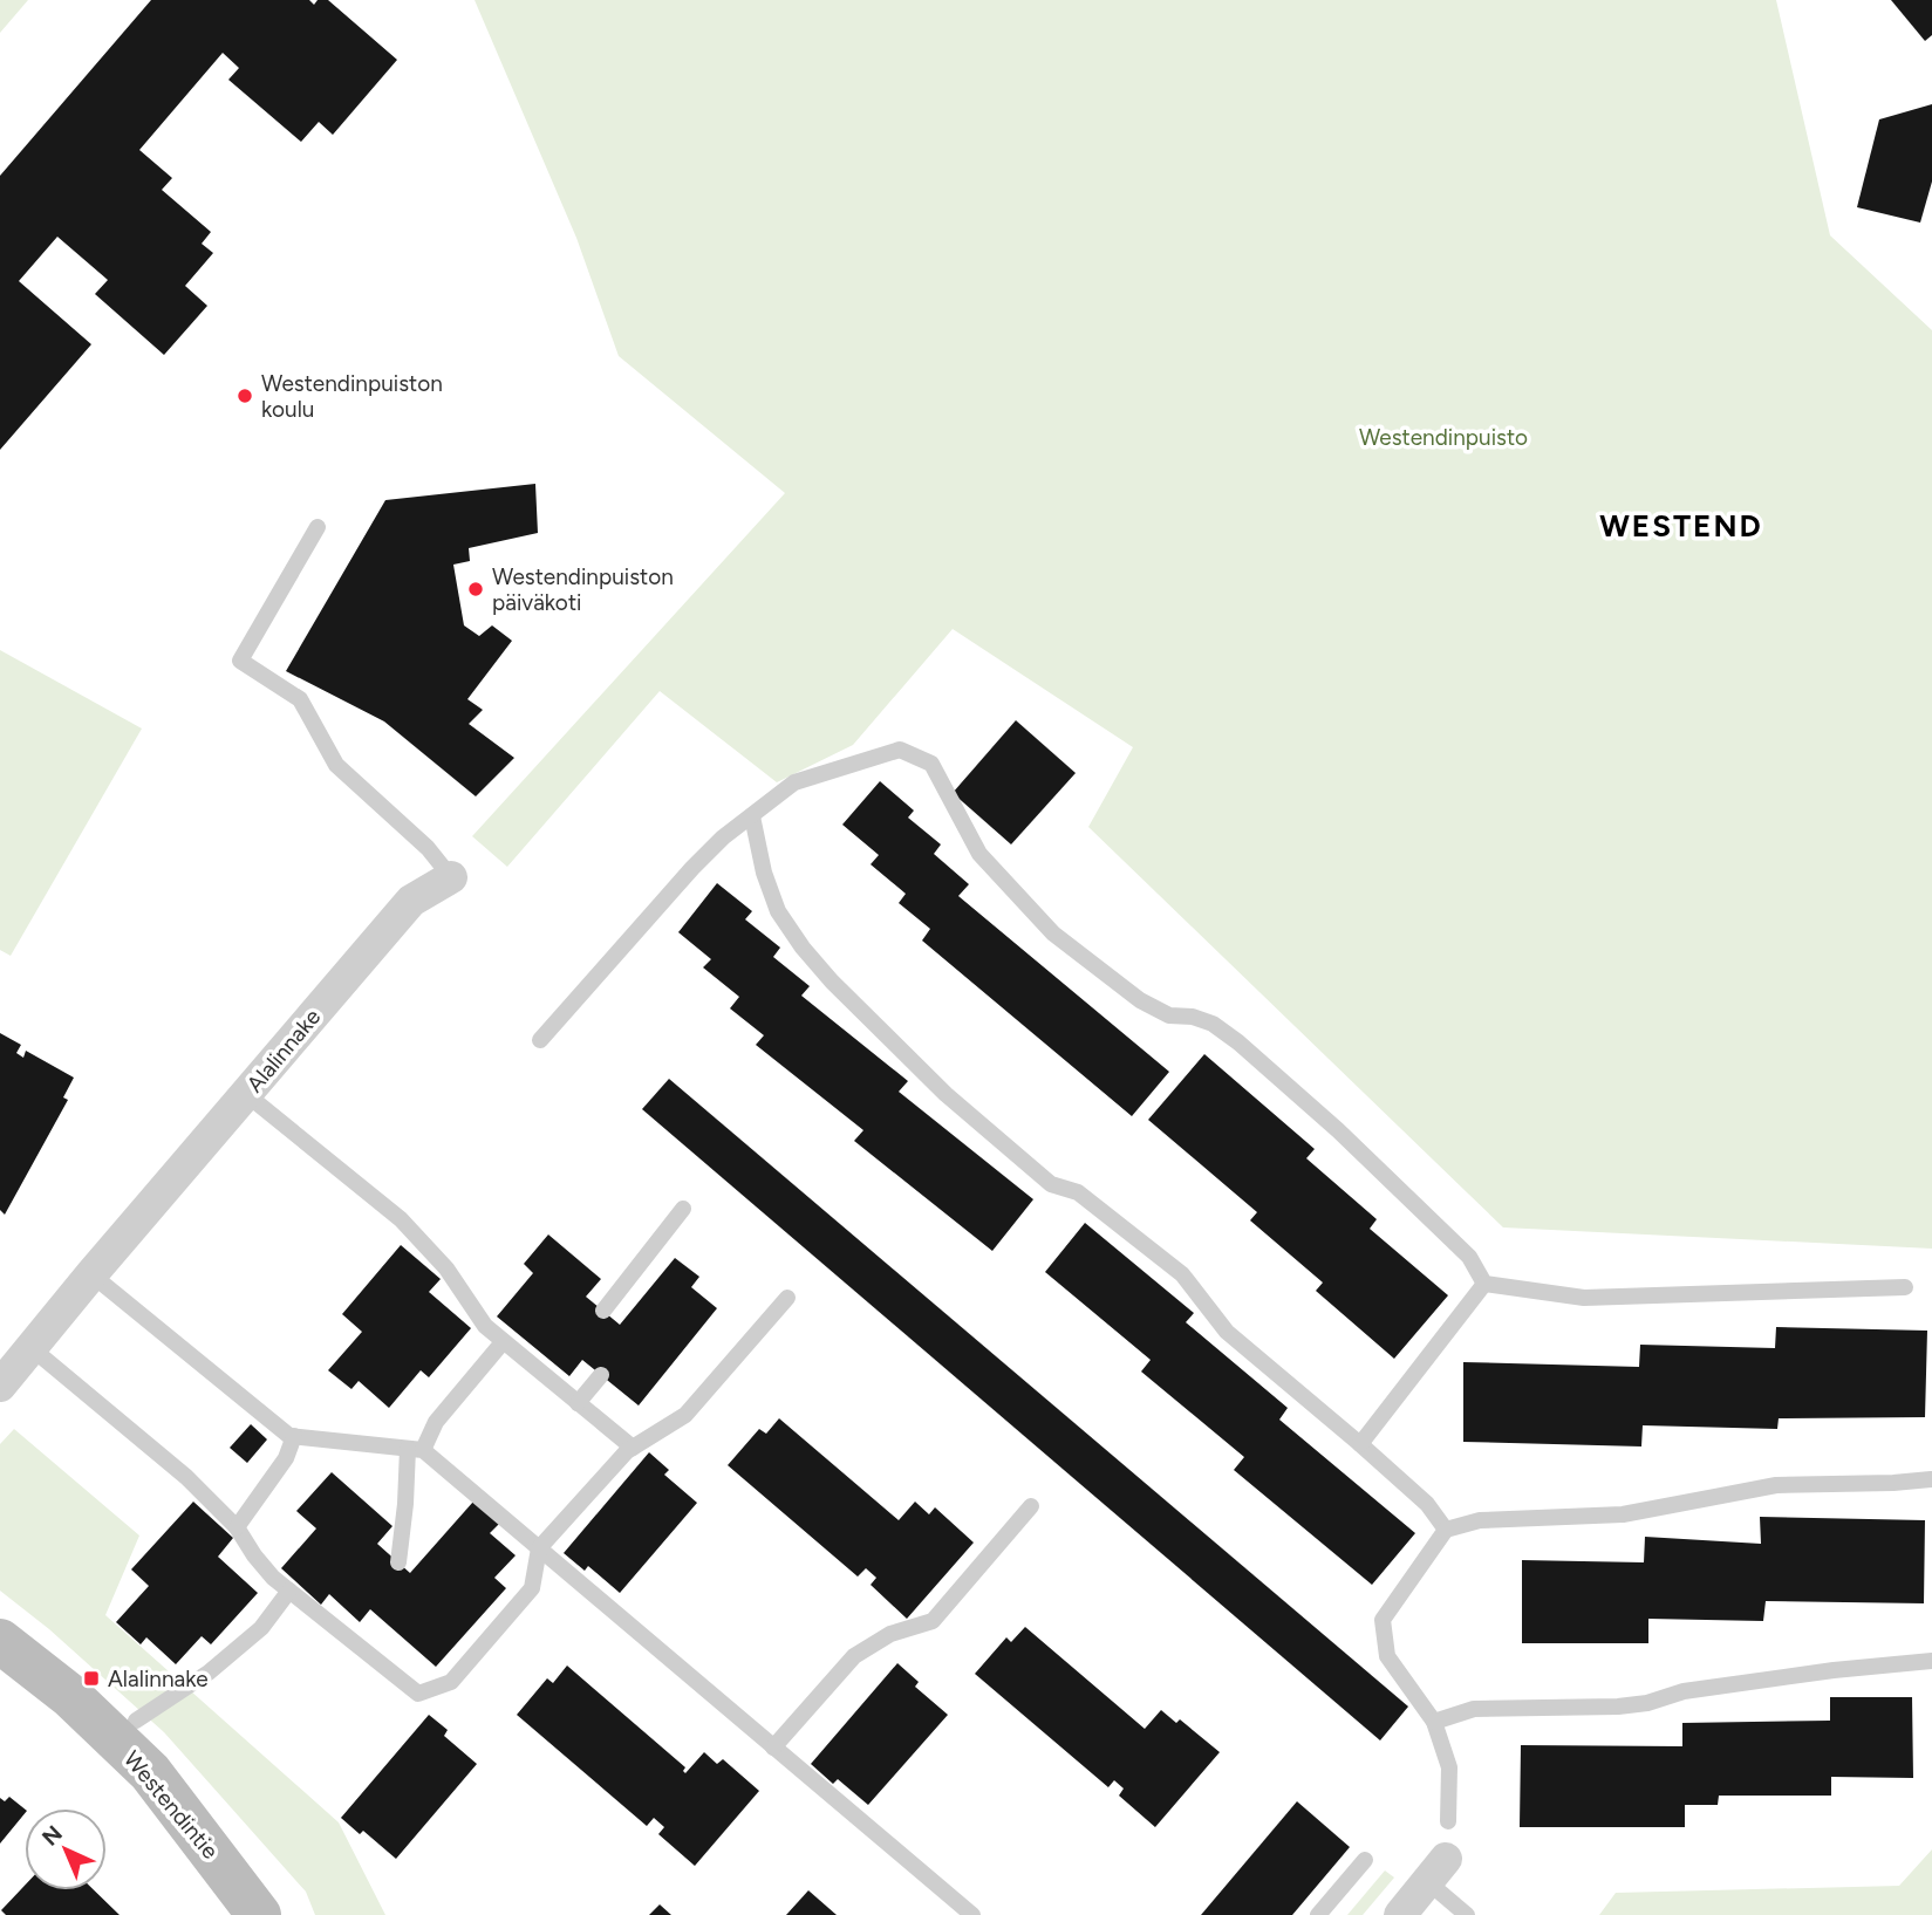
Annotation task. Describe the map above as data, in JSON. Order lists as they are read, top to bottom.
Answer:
{
  "streets": {
    "main road": ["Westendintie"],
    "street": ["Alalinnake"]
  },
  "districts": ["WESTEND"],
  "parks": ["Westendinpuisto"],
  "places": {
    "other": ["Westendinpuiston koulu", "Westendinpuiston päiväkoti"],
    "transit": ["Alalinnake"]
  },
  "north": "top left"
}
